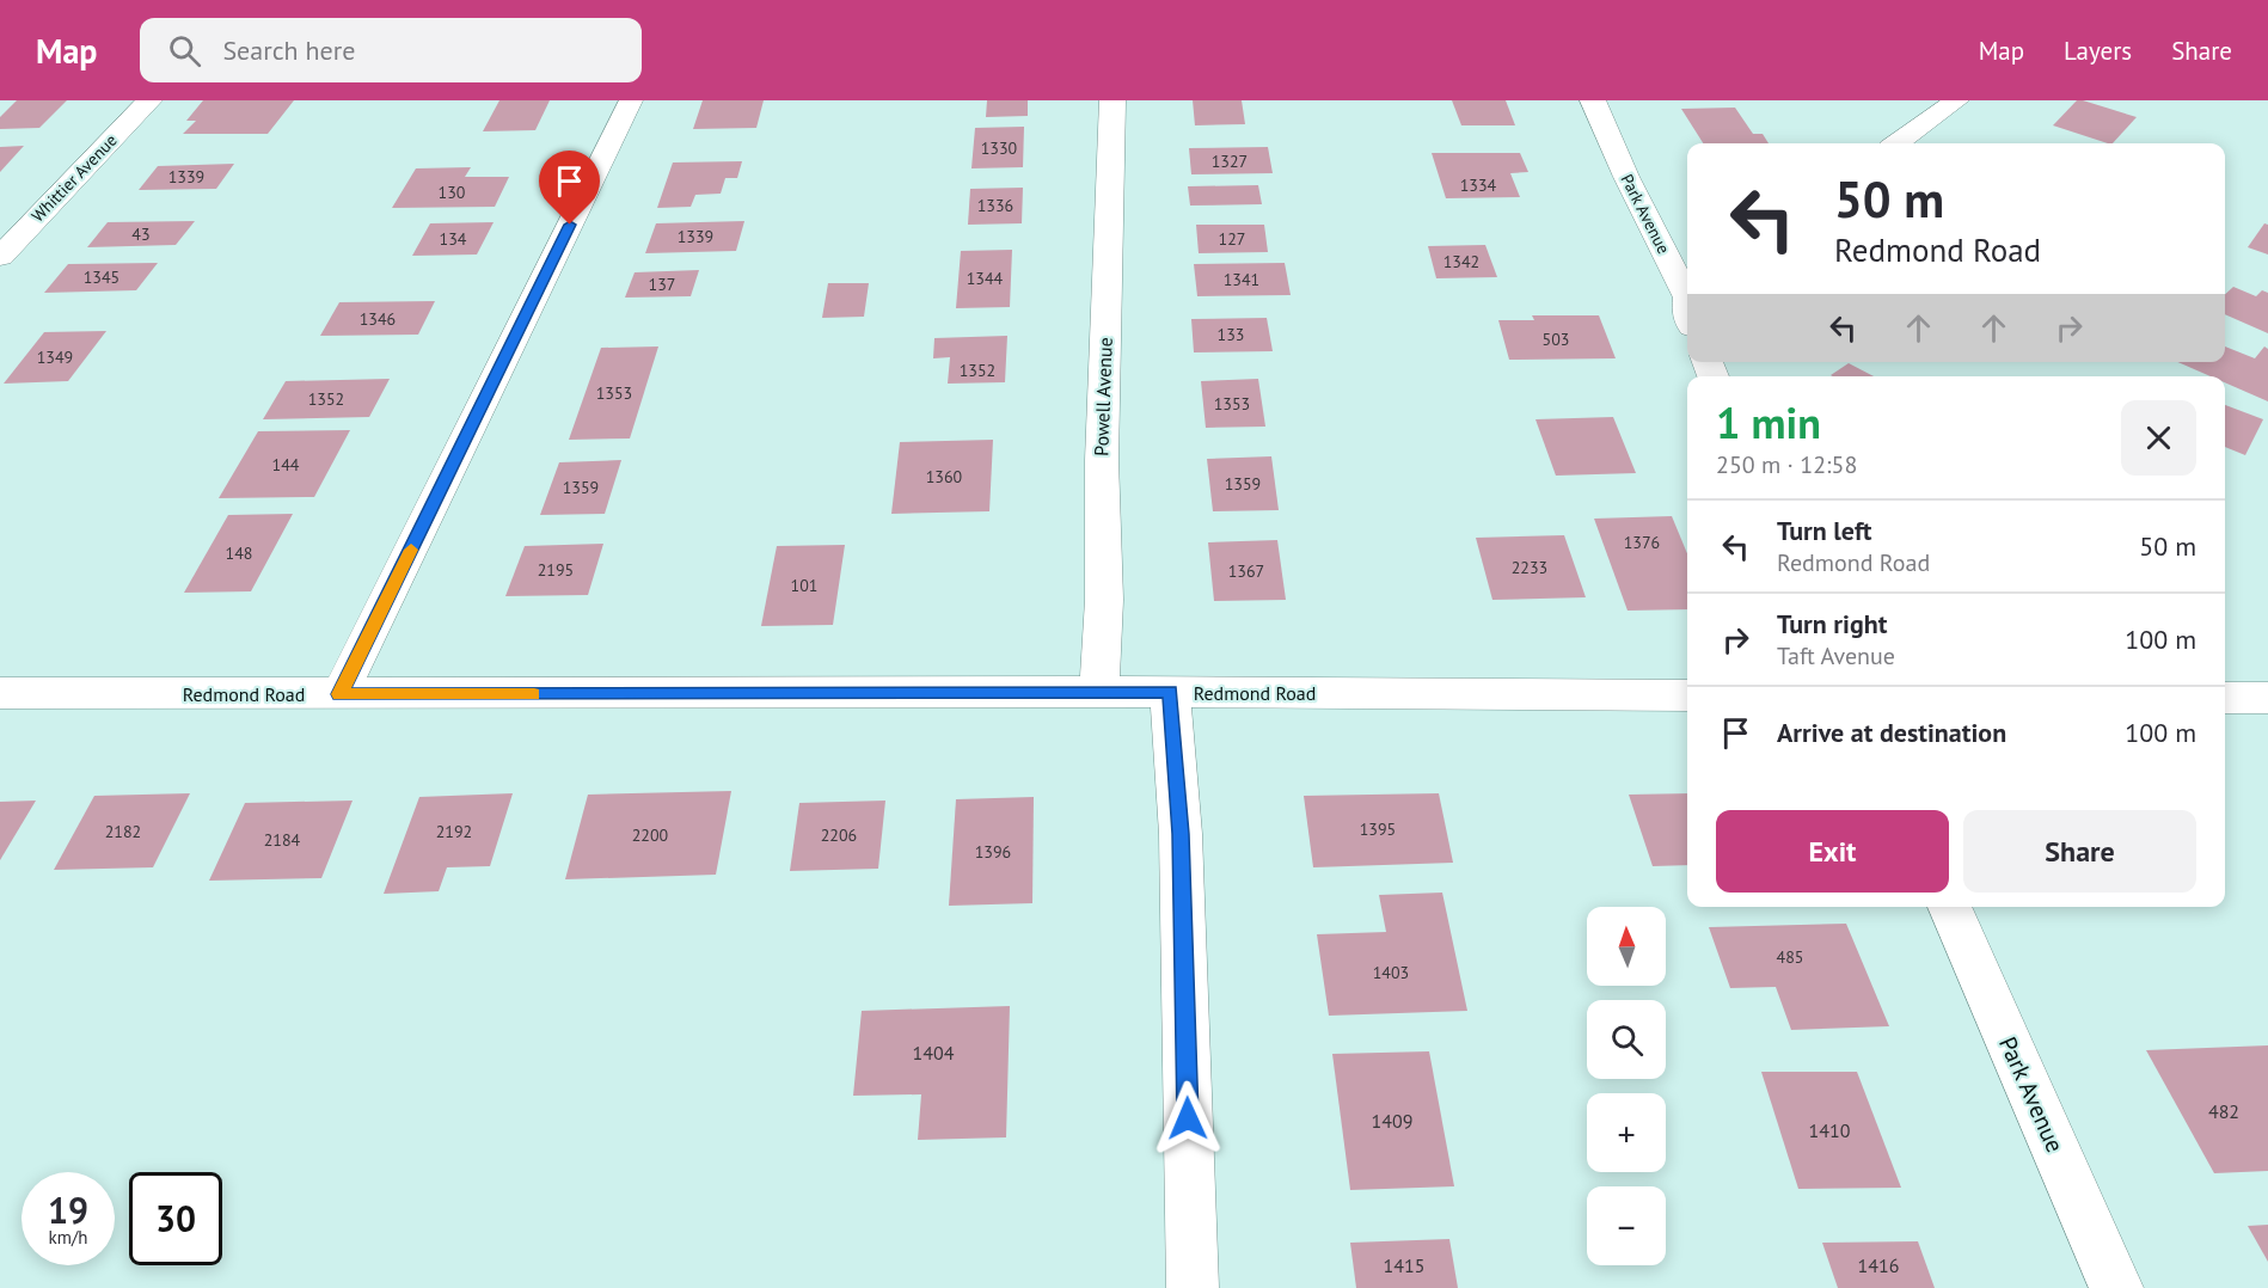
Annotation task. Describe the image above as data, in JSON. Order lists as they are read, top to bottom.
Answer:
{
  "streets": {
    "street": [
      "Whittier Avenue",
      "Park Avenue",
      "Powell Avenue",
      "Redmond Road"
    ]
  },
  "crossings": [
    ["Powell Avenue", "Redmond Road"]
  ],
  "house_numbers": [
    "1330",
    "1327",
    "1339",
    "1334",
    "130",
    "1336",
    "43",
    "1339",
    "134",
    "127",
    "1342",
    "1345",
    "1344",
    "1341",
    "137",
    "1346",
    "133",
    "503",
    "1349",
    "1352",
    "1353",
    "1352",
    "1353",
    "144",
    "1360",
    "1359",
    "1359",
    "1376",
    "148",
    "2233",
    "2195",
    "1367",
    "101",
    "1395",
    "2182",
    "2192",
    "2200",
    "2206",
    "2184",
    "1396",
    "485",
    "1403",
    "1404",
    "482",
    "1409",
    "1410",
    "1415",
    "1416"
  ],
  "north": "top",
  "page": {
    "header": "Map",
    "search": "Search here",
    "nav": ["Map", "Layers", "Share"],
    "turn": ["50 m", "Redmond Road"],
    "heading": ["1 min", "250 m · 12:58"],
    "list": [
      {
        "name": "Turn left",
        "note": "Redmond Road",
        "value": "50 m"
      },
      {
        "name": "Turn right",
        "note": "Taft Avenue",
        "value": "100 m"
      },
      {
        "name": "Arrive at destination",
        "value": "100 m"
      }
    ],
    "buttons": ["Exit", "Share"],
    "map_buttons": ["+", "−"],
    "speed": "19 km/h",
    "limit": "30"
  }
}
